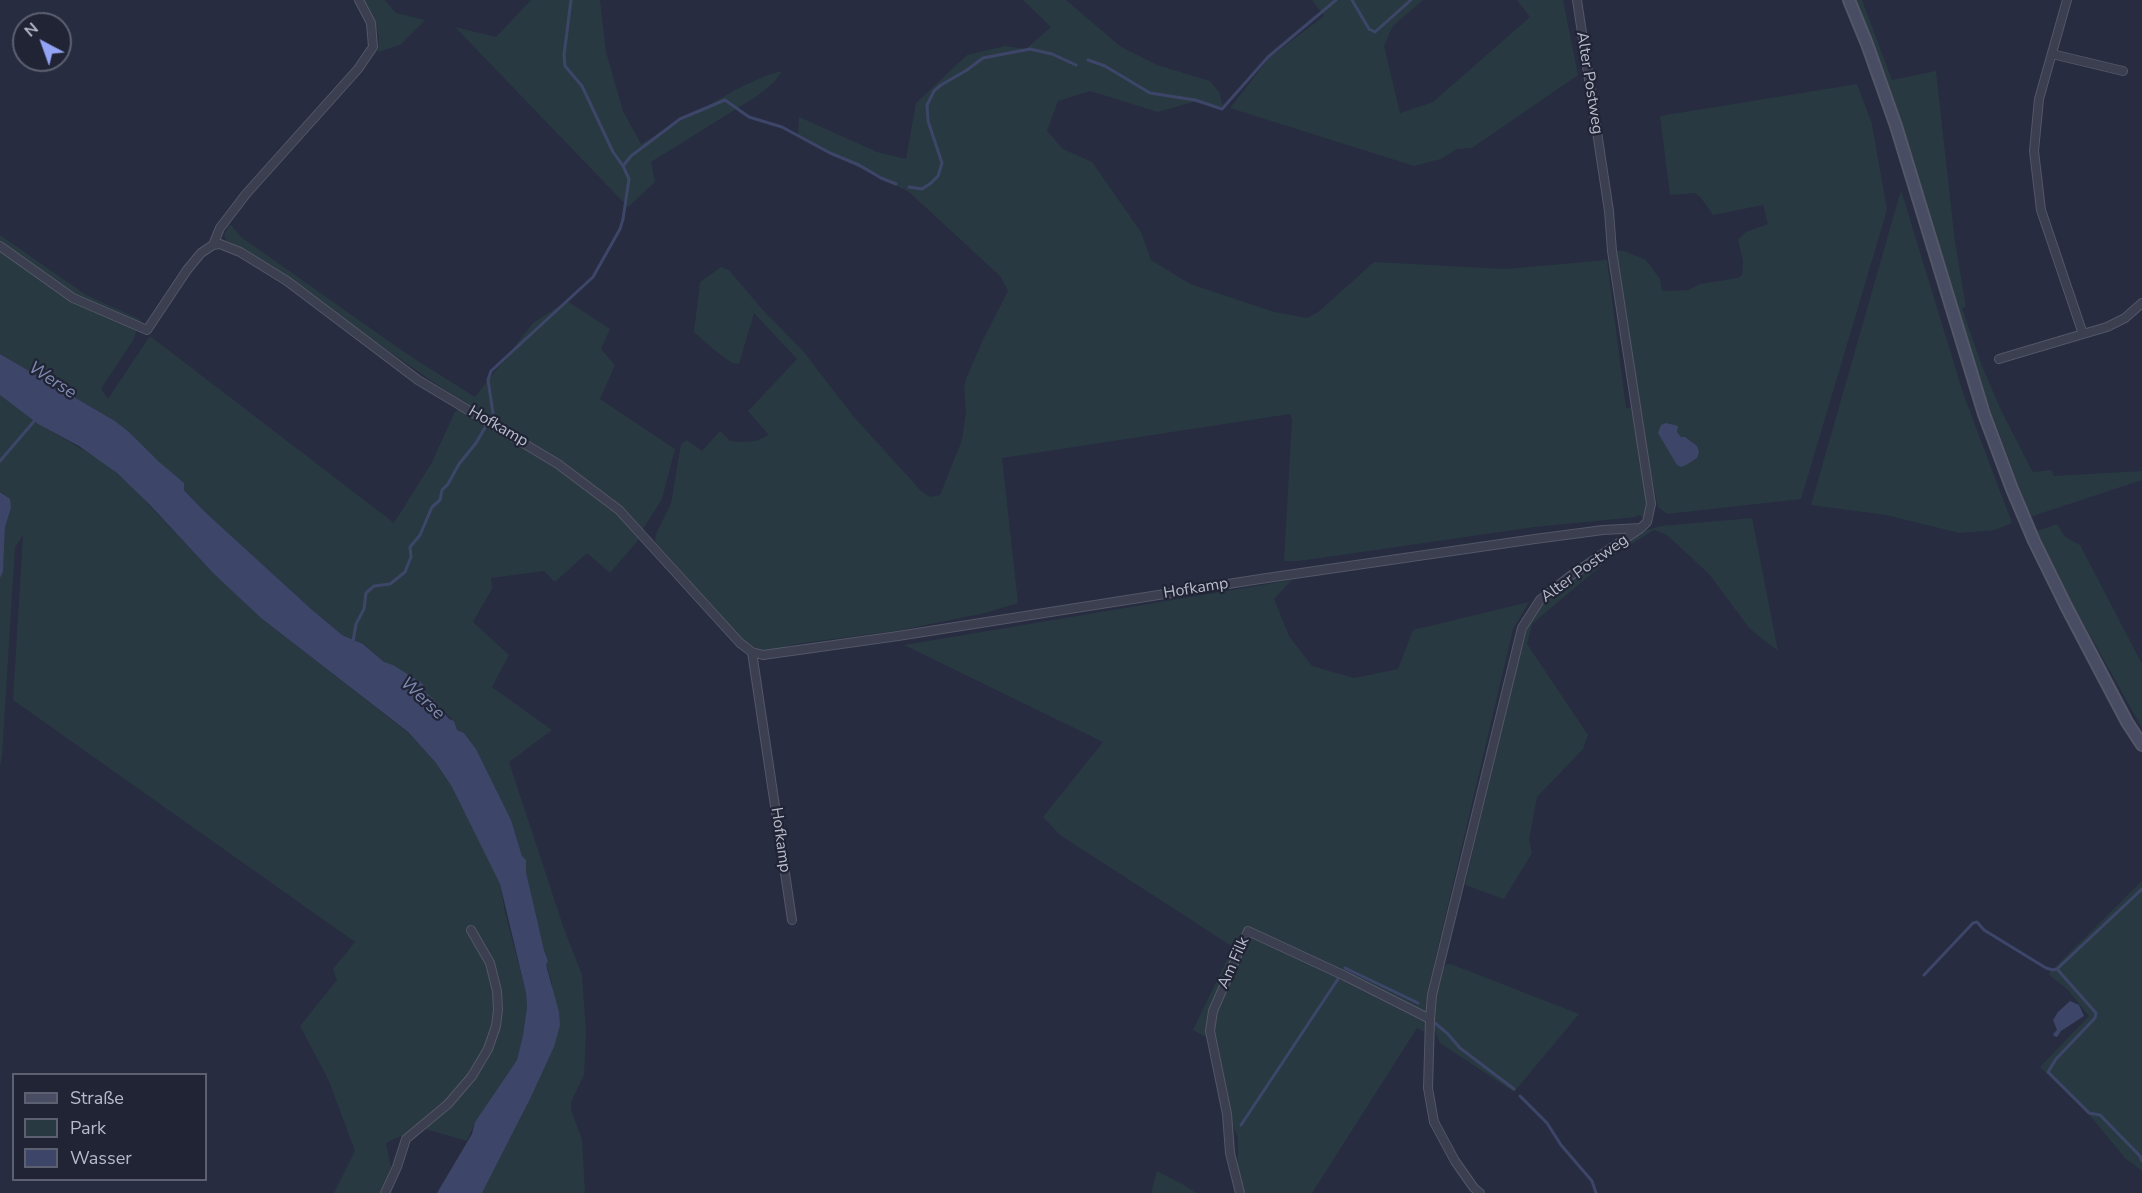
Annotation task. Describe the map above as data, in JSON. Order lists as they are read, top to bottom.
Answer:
{
  "streets": {
    "street": ["Alter Postweg", "Hofkamp", "Am Filk"]
  },
  "crossings": [
    ["Alter Postweg", "Hofkamp"],
    ["Alter Postweg", "Am Filk"]
  ],
  "water": ["Werse"],
  "legend": ["Straße", "Park", "Wasser"],
  "north": "top left"
}
